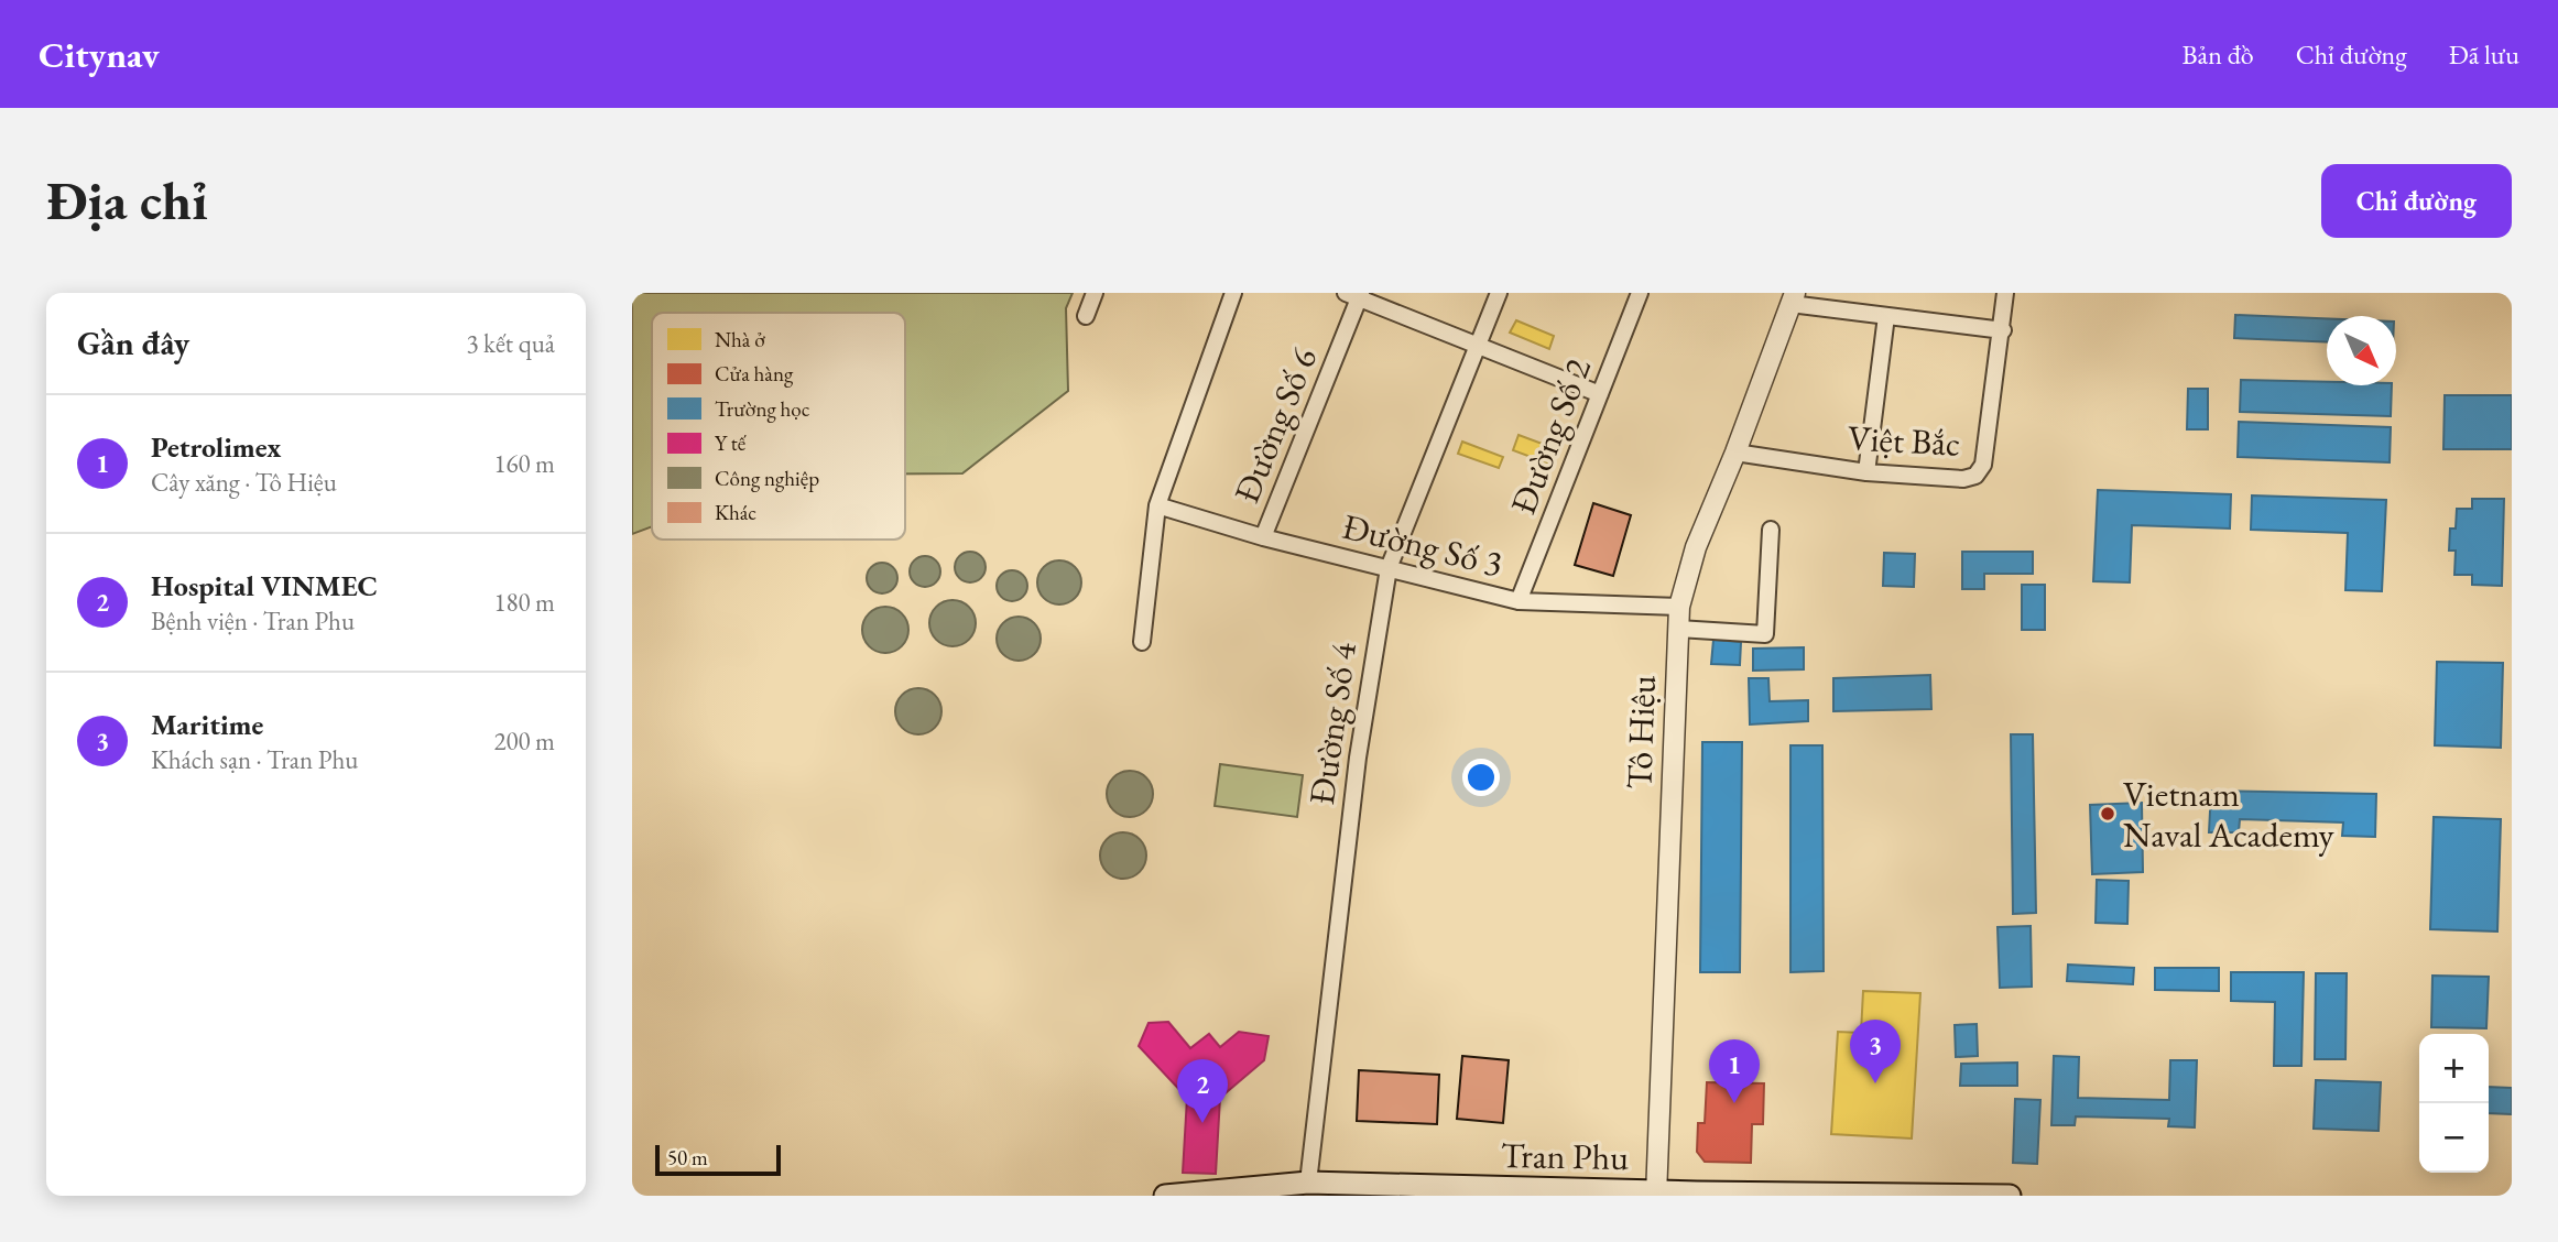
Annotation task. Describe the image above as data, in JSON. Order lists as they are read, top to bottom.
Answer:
{
  "streets": {
    "main road": ["Tran Phu"],
    "street": [
      "Đường Số 6",
      "Đường Số 2",
      "Việt Bắc",
      "Đường Số 3",
      "Đường Số 4",
      "Tô Hiệu"
    ]
  },
  "crossings": [
    ["Đường Số 6", "Đường Số 3"],
    ["Đường Số 2", "Đường Số 3"],
    ["Việt Bắc", "Tô Hiệu"],
    ["Đường Số 3", "Đường Số 4"],
    ["Đường Số 3", "Tô Hiệu"],
    ["Đường Số 4", "Tran Phu"],
    ["Tô Hiệu", "Tran Phu"]
  ],
  "places": ["Vietnam Naval Academy"],
  "legend": [
    "Nhà ở",
    "Cửa hàng",
    "Trường học",
    "Y tế",
    "Công nghiệp",
    "Khác"
  ],
  "scale_bar": "50 m",
  "north": "bottom right",
  "page": {
    "header": "Citynav",
    "nav": ["Bản đồ", "Chỉ đường", "Đã lưu"],
    "buttons": "Chỉ đường",
    "title": "Địa chỉ",
    "heading": ["Gần đây", "3 kết quả"],
    "list": [
      {
        "mark": "1",
        "name": "Petrolimex",
        "note": "Cây xăng · Tô Hiệu",
        "value": "160 m"
      },
      {
        "mark": "2",
        "name": "Hospital VINMEC",
        "note": "Bệnh viện · Tran Phu",
        "value": "180 m"
      },
      {
        "mark": "3",
        "name": "Maritime",
        "note": "Khách sạn · Tran Phu",
        "value": "200 m"
      }
    ],
    "pins": ["3", "1", "2"],
    "map_buttons": ["+", "−"],
    "scale": "50 m"
  }
}
